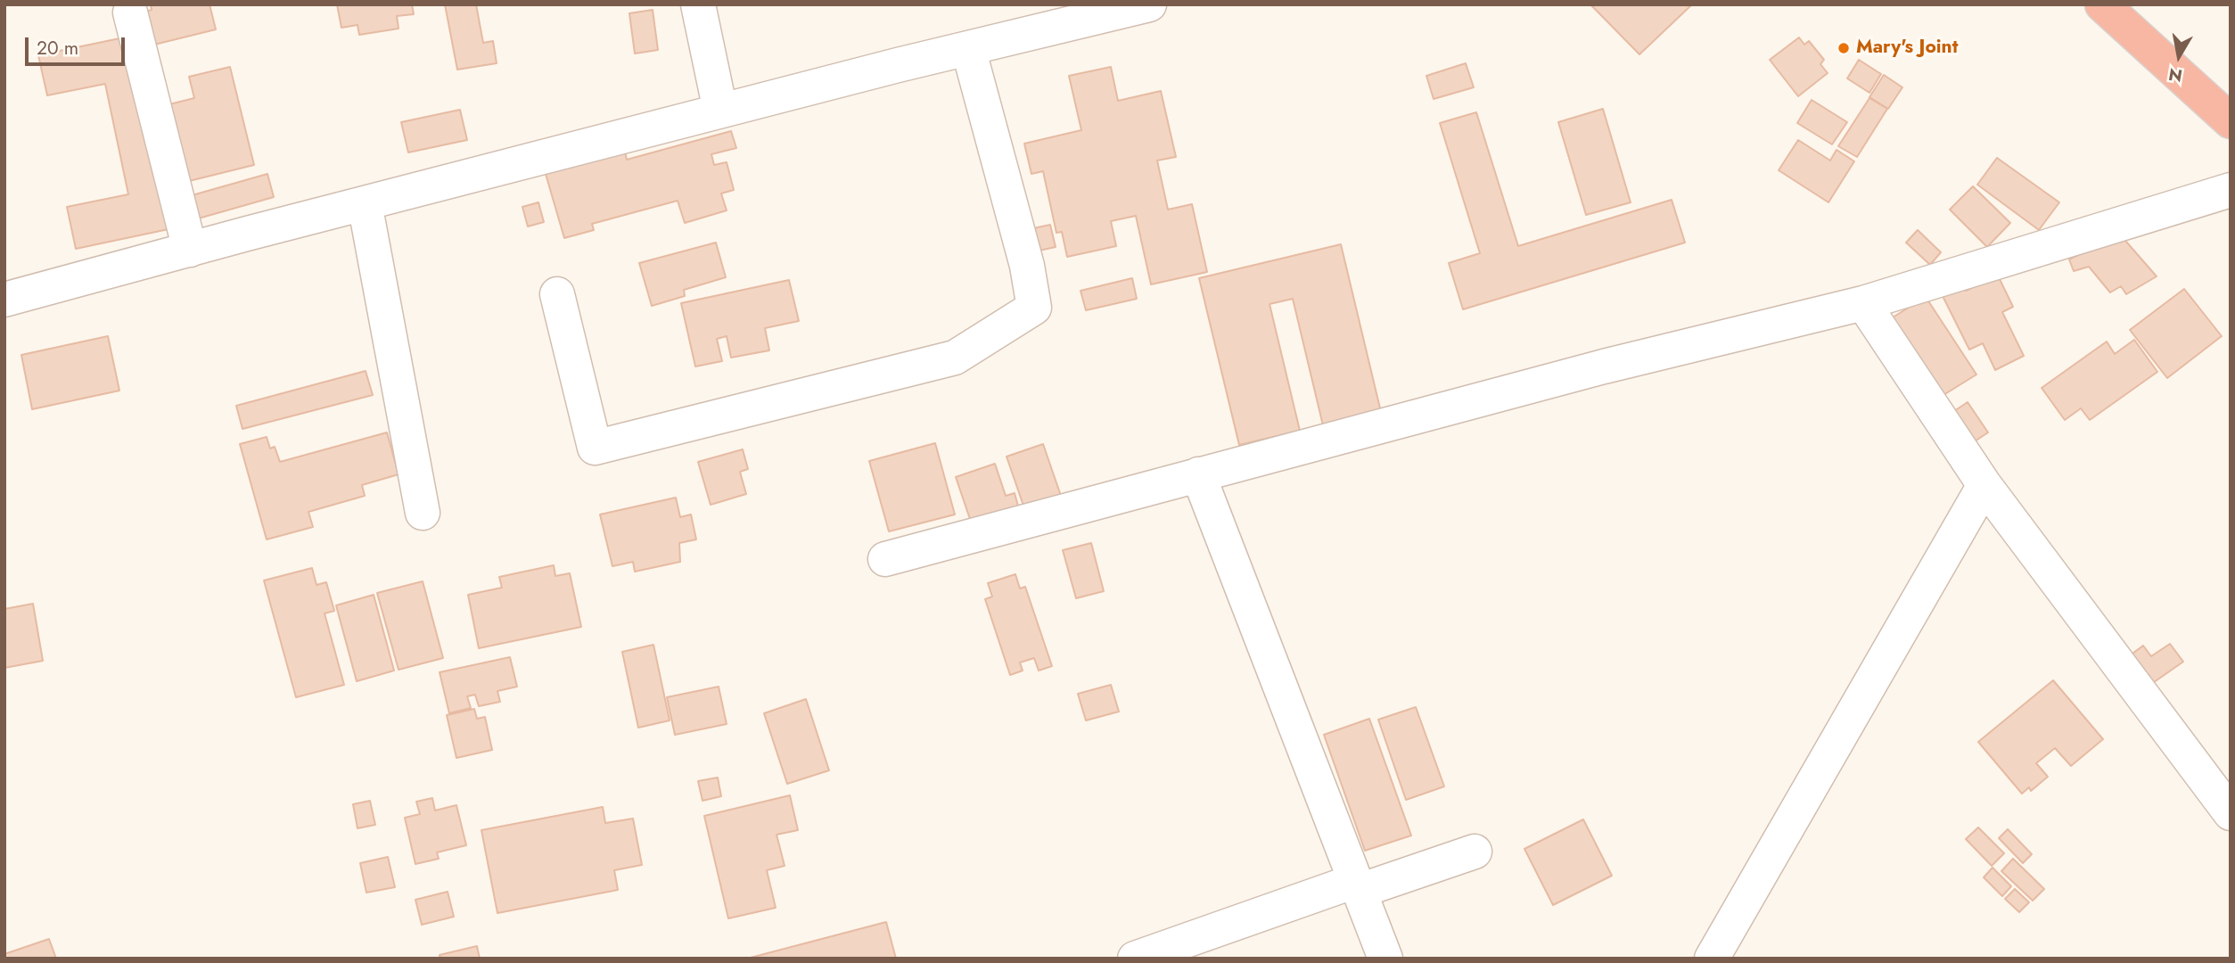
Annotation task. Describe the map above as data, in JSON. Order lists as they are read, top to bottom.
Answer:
{
  "places": ["Mary's Joint"],
  "scale_bar": "20 m",
  "north": "bottom"
}
